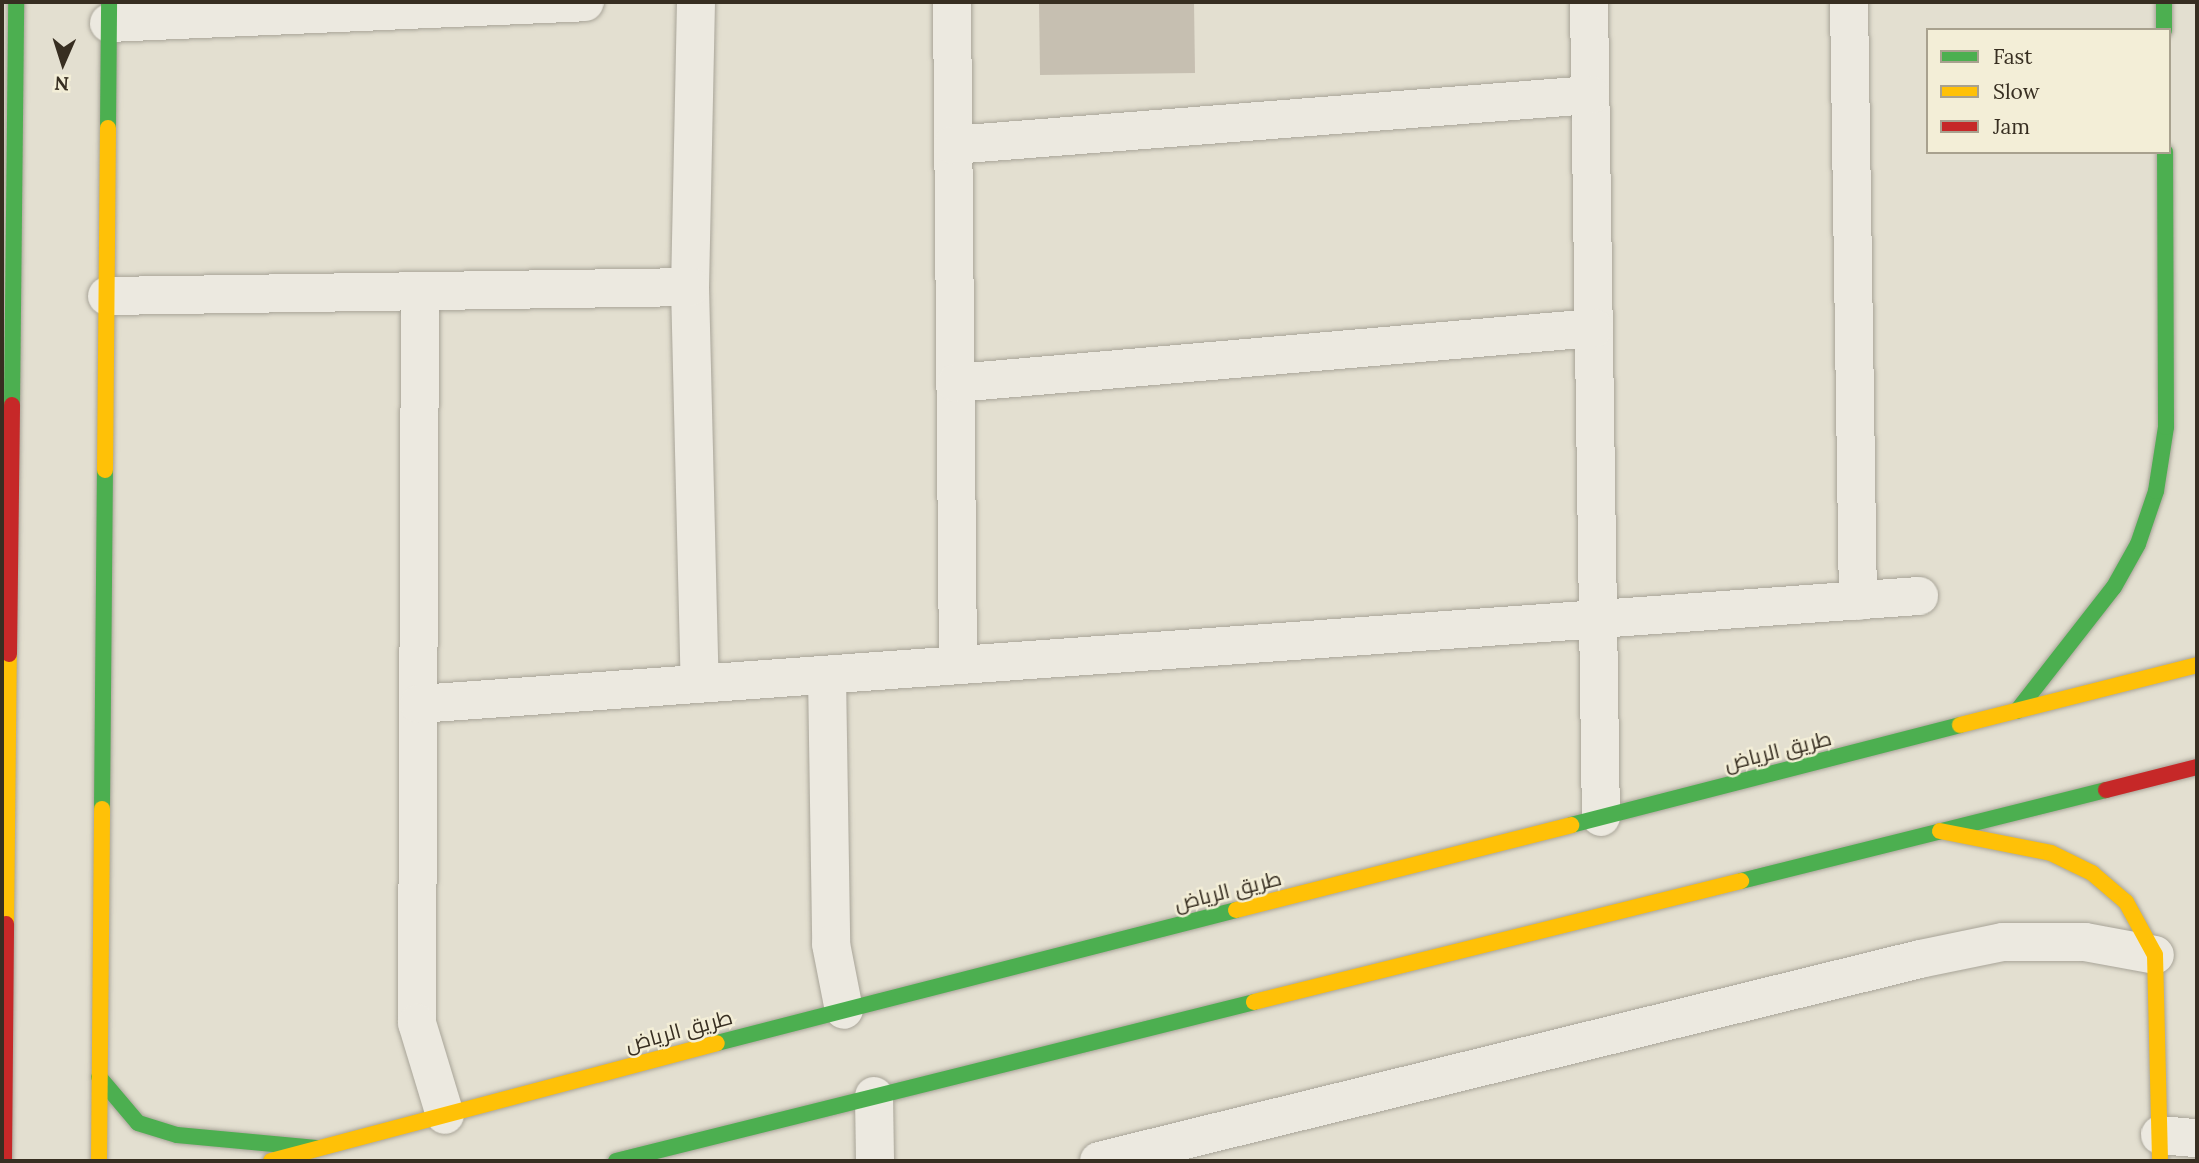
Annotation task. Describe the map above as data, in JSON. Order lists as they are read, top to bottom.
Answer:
{
  "streets": {
    "main road": ["طريق الرياض"]
  },
  "legend": ["Fast", "Slow", "Jam"],
  "north": "bottom"
}
